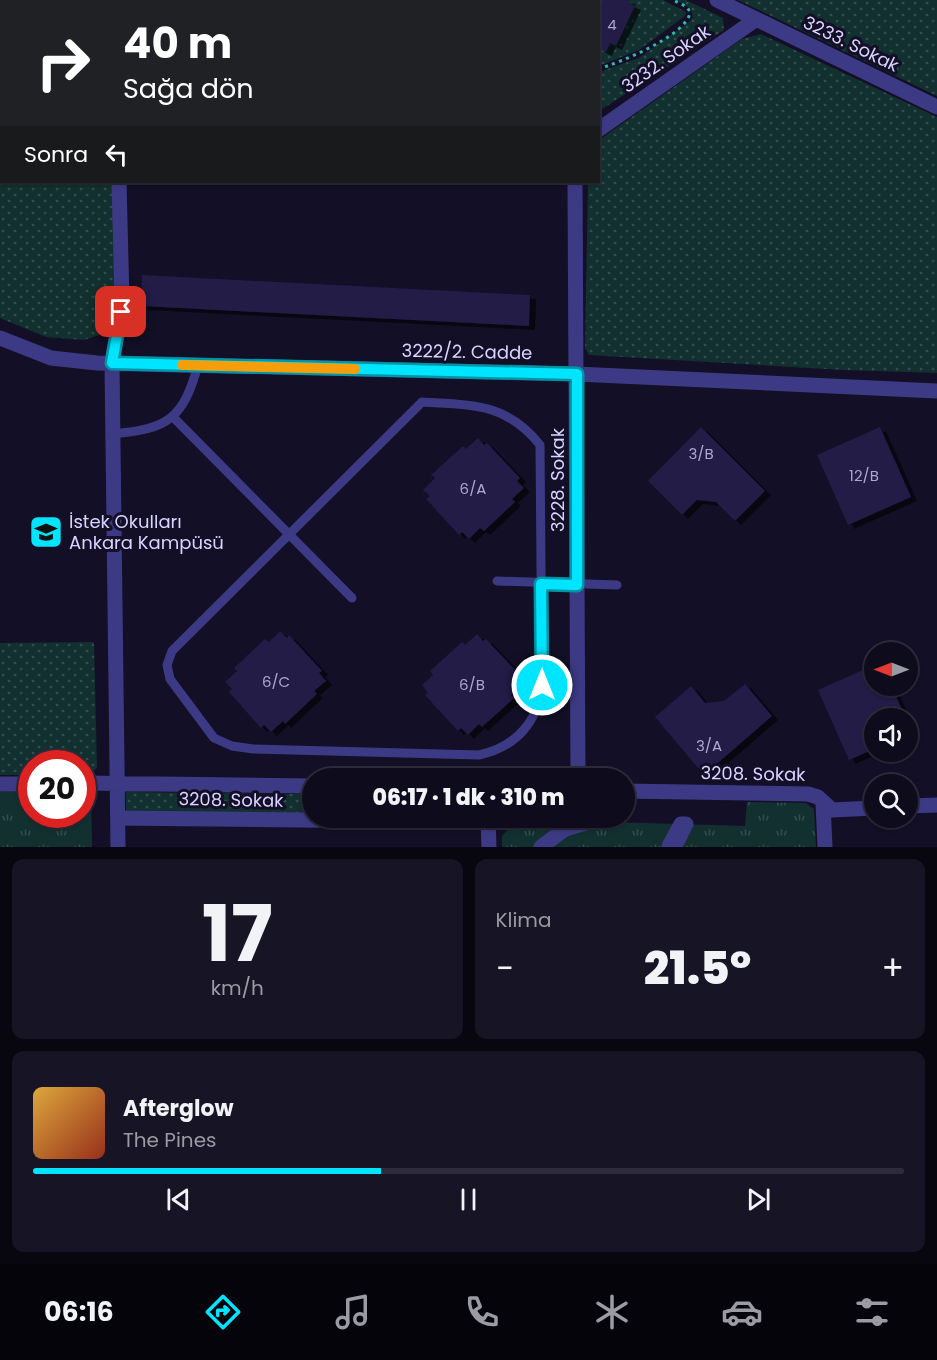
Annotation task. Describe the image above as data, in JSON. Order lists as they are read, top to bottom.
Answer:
{
  "streets": {
    "street": [
      "3233. Sokak",
      "3232. Sokak",
      "3222/2. Cadde",
      "3228. Sokak",
      "3208. Sokak"
    ]
  },
  "crossings": [
    ["3233. Sokak", "3232. Sokak"],
    ["3222/2. Cadde", "3228. Sokak"]
  ],
  "places": {
    "school or university": ["İstek Okulları Ankara Kampüsü"]
  },
  "house_numbers": [
    "4",
    "3/B",
    "12/B",
    "6/A",
    "6/C",
    "6/B",
    "3/A"
  ],
  "north": "left",
  "page": {
    "turn": ["40 m", "Sağa dön"],
    "then": "Sonra",
    "limit": "20",
    "trip": "06:17 · 1 dk · 310 m",
    "tile": [
      ["17", "km/h"],
      "Klima"
    ],
    "heat": ["−", "21.5°", "+"],
    "song": ["Afterglow", "The Pines"],
    "tabs": "06:16"
  }
}
